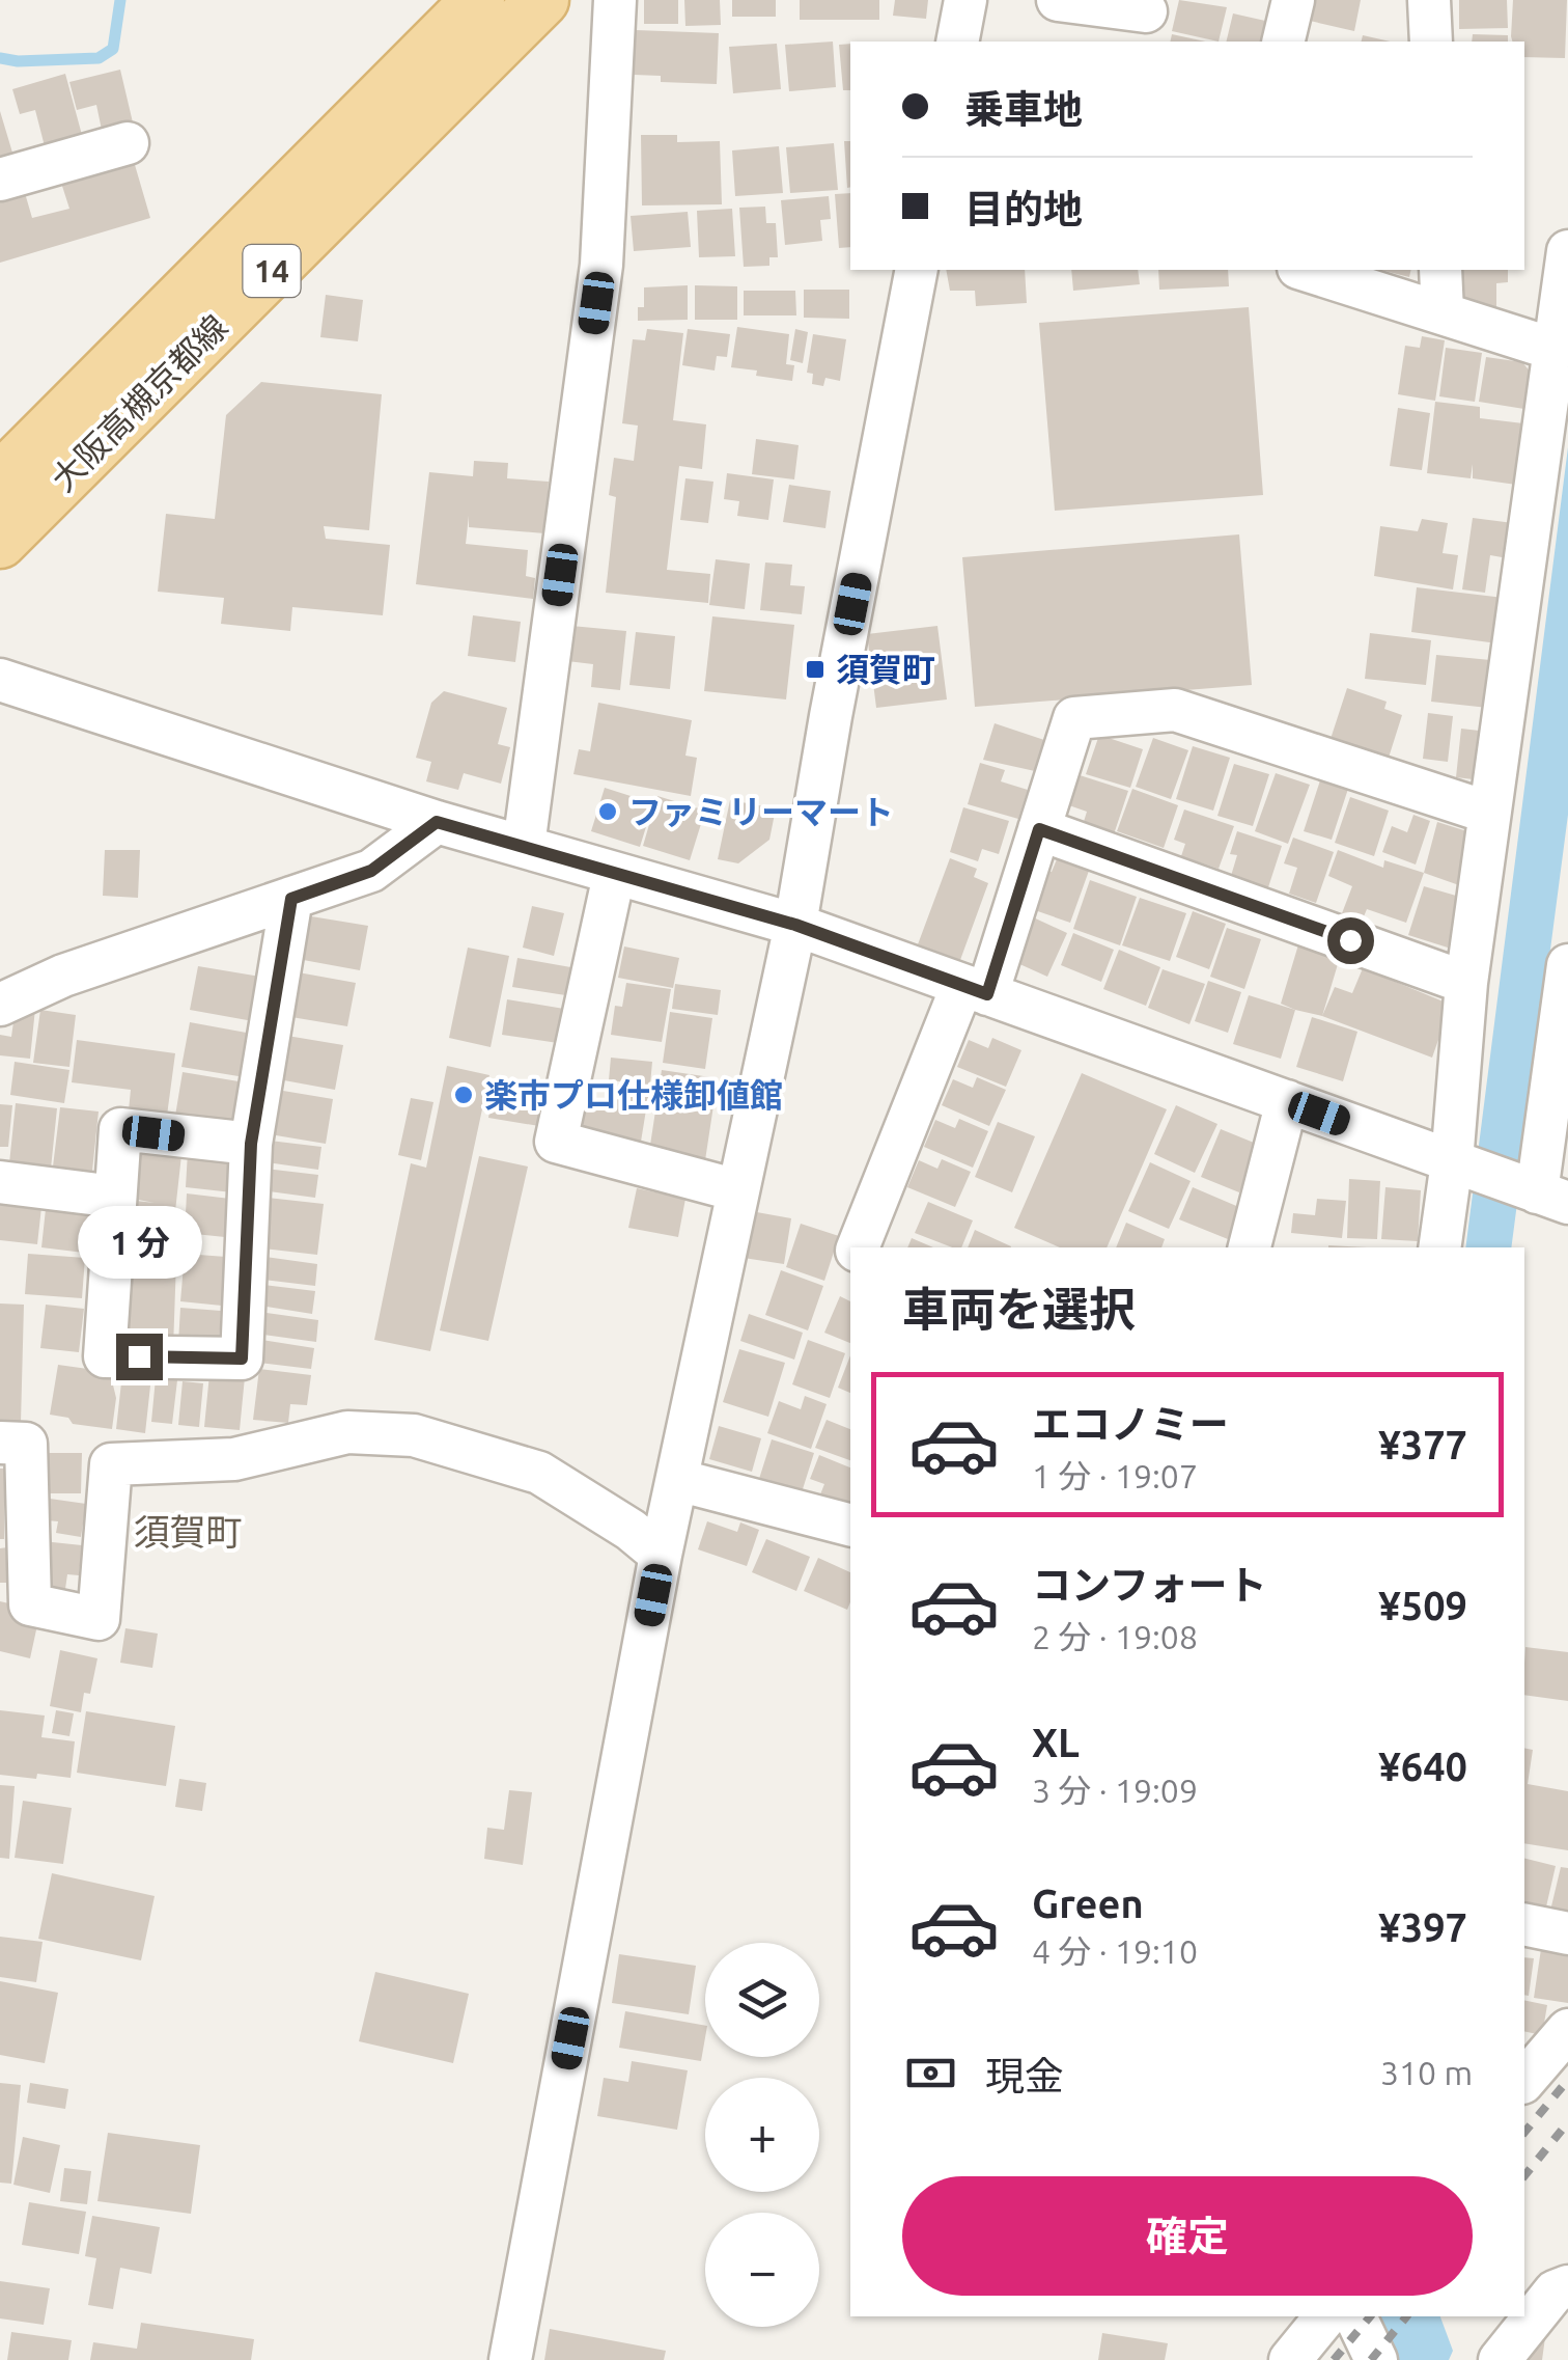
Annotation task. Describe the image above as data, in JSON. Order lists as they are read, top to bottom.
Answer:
{
  "streets": {
    "main road": ["14", "大阪高槻京都線"]
  },
  "districts": ["須賀町"],
  "places": {
    "transit": ["須賀町"],
    "other": ["ファミリーマート", "楽市プロ仕様卸値館"]
  },
  "page": {
    "banner": ["乗車地", "目的地"],
    "bubble": "1 分",
    "heading": "車両を選択",
    "list": [
      {
        "name": "エコノミー",
        "note": "1 分 · 19:07",
        "value": "¥377"
      },
      {
        "name": "コンフォート",
        "note": "2 分 · 19:08",
        "value": "¥509"
      },
      {
        "name": "XL",
        "note": "3 分 · 19:09",
        "value": "¥640"
      },
      {
        "name": "Green",
        "note": "4 分 · 19:10",
        "value": "¥397"
      }
    ],
    "map_buttons": ["+", "−"],
    "pay": ["現金", "310 m"],
    "buttons": "確定"
  }
}
